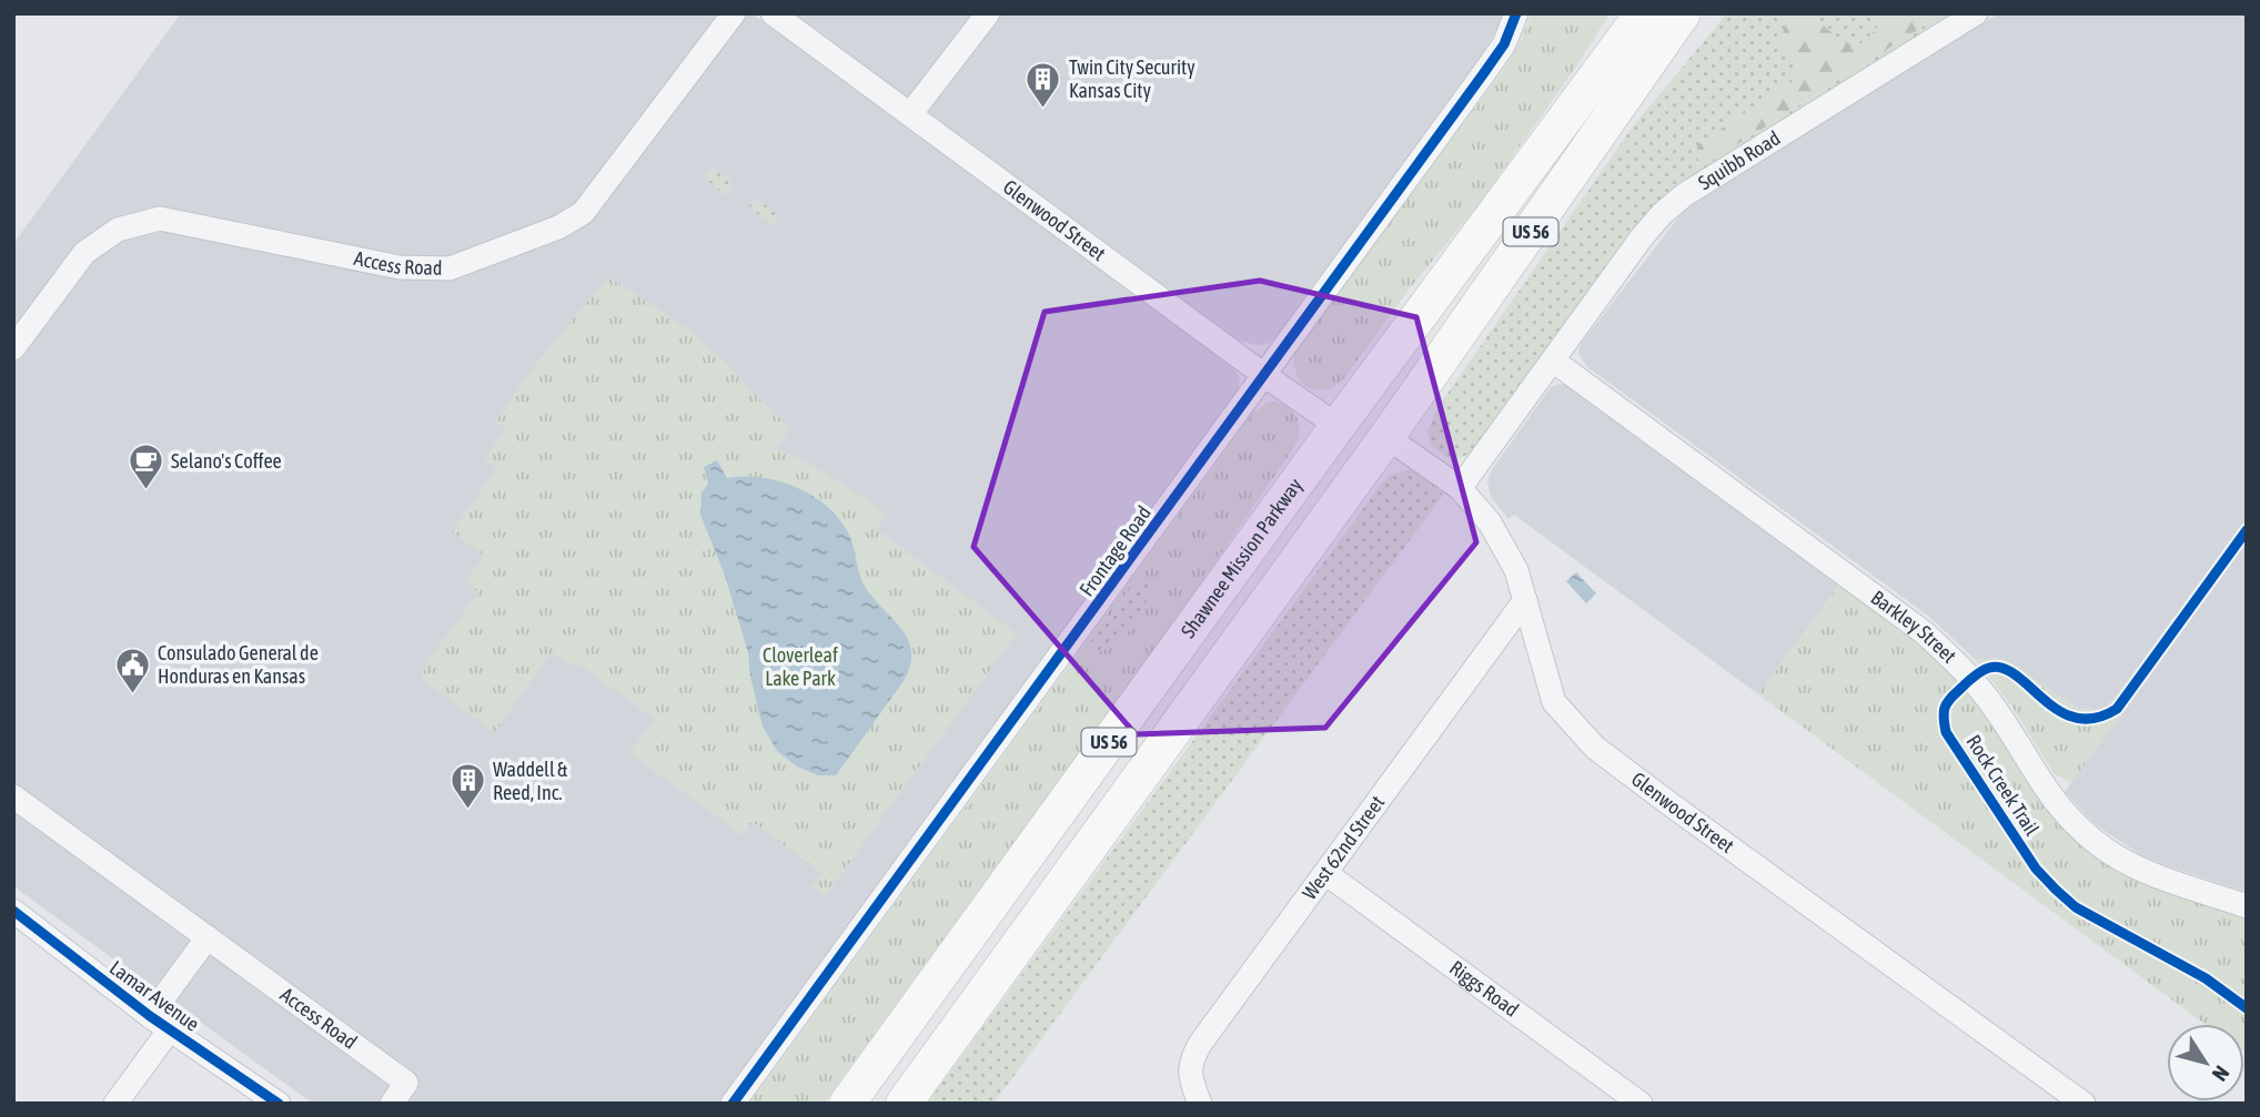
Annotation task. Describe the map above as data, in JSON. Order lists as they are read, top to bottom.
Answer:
{
  "streets": {
    "highway": ["US 56", "Shawnee Mission Parkway"],
    "street": [
      "Squibb Road",
      "Glenwood Street",
      "Access Road",
      "Frontage Road",
      "Barkley Street",
      "West 62nd Street",
      "Riggs Road",
      "Lamar Avenue"
    ],
    "cycle path": ["Rock Creek Trail"]
  },
  "crossings": [
    ["Squibb Road", "Barkley Street"],
    ["Glenwood Street", "US 56"],
    ["Glenwood Street", "Frontage Road"],
    ["Glenwood Street", "Shawnee Mission Parkway"],
    ["Glenwood Street", "West 62nd Street"],
    ["West 62nd Street", "Riggs Road"]
  ],
  "parks": ["Cloverleaf Lake Park"],
  "places": {
    "building": ["Twin City Security Kansas City", "Waddell & Reed, Inc."],
    "cafe": ["Selano's Coffee"],
    "public building": ["Consulado General de Honduras en Kansas"]
  },
  "north": "bottom right"
}
